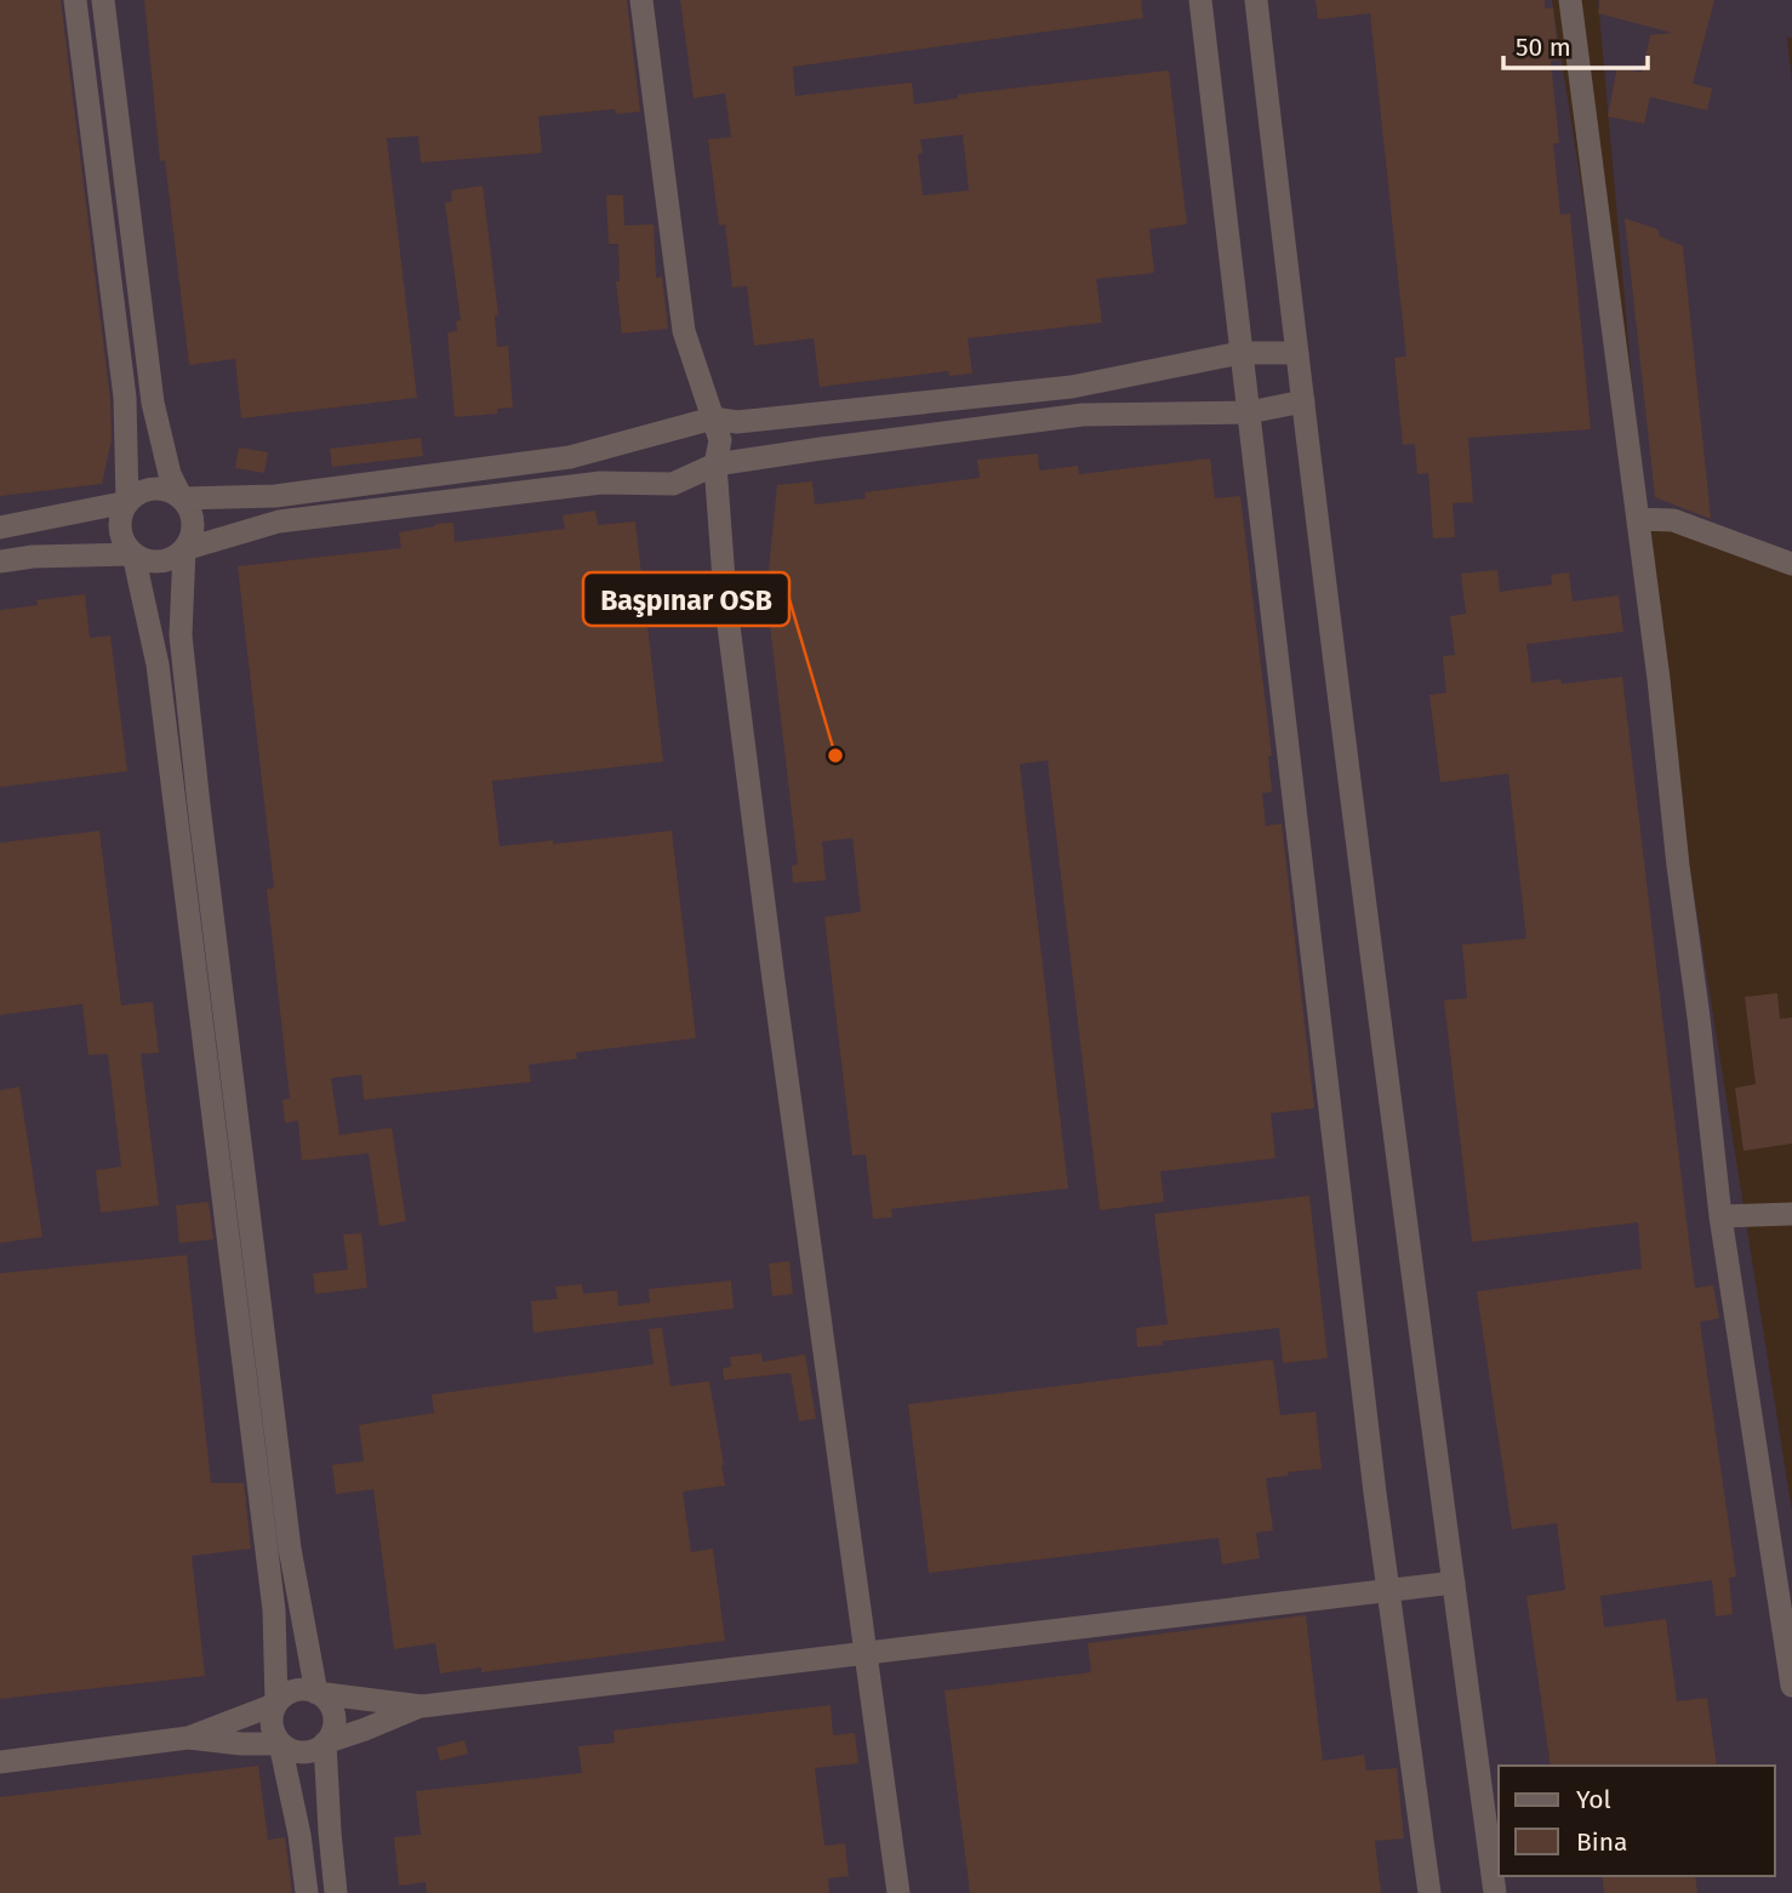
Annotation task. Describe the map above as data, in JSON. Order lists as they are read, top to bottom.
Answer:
{
  "places": ["Başpınar OSB"],
  "legend": ["Yol", "Bina"],
  "scale_bar": "50 m"
}
